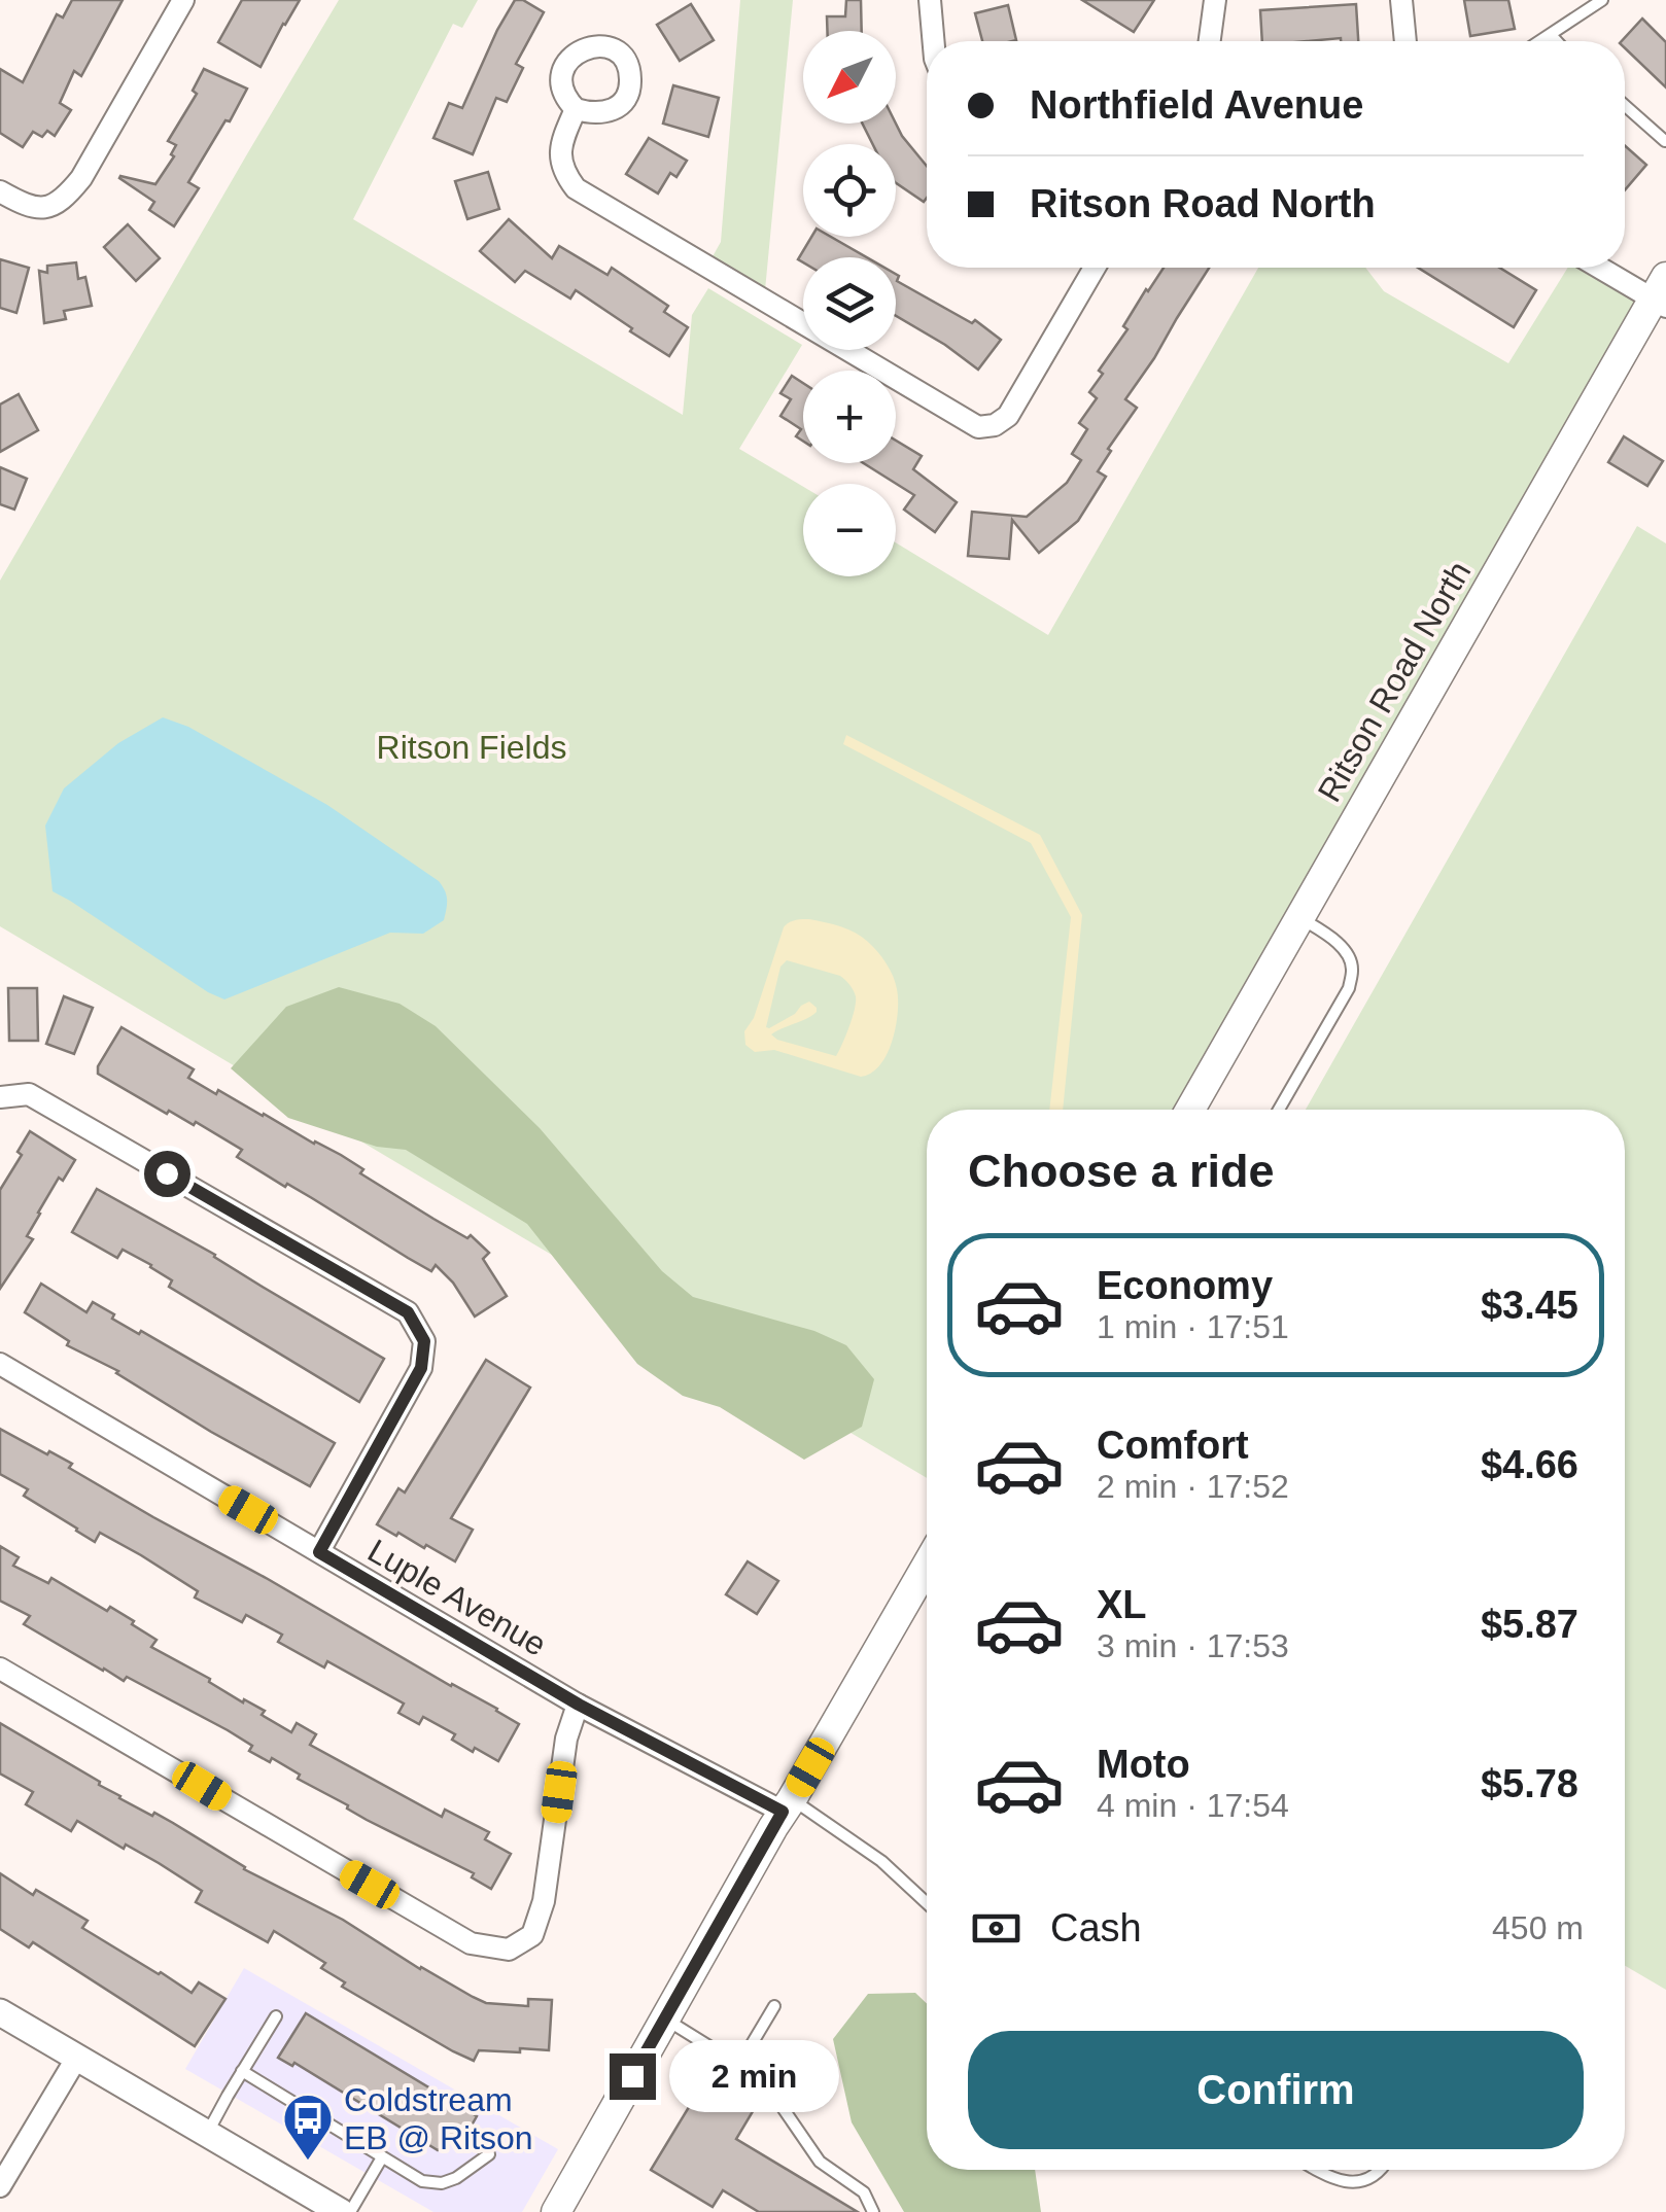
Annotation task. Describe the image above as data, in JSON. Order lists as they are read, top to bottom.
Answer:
{
  "streets": {
    "main road": ["Ritson Road North"],
    "street": ["Luple Avenue"]
  },
  "parks": ["Ritson Fields"],
  "places": {
    "bus stop": ["Coldstream EB @ Ritson"]
  },
  "north": "bottom left",
  "page": {
    "map_buttons": ["+", "−"],
    "banner": ["Northfield Avenue", "Ritson Road North"],
    "heading": "Choose a ride",
    "list": [
      {
        "name": "Economy",
        "note": "1 min · 17:51",
        "value": "$3.45"
      },
      {
        "name": "Comfort",
        "note": "2 min · 17:52",
        "value": "$4.66"
      },
      {
        "name": "XL",
        "note": "3 min · 17:53",
        "value": "$5.87"
      },
      {
        "name": "Moto",
        "note": "4 min · 17:54",
        "value": "$5.78"
      }
    ],
    "pay": ["Cash", "450 m"],
    "buttons": "Confirm",
    "bubble": "2 min"
  }
}
